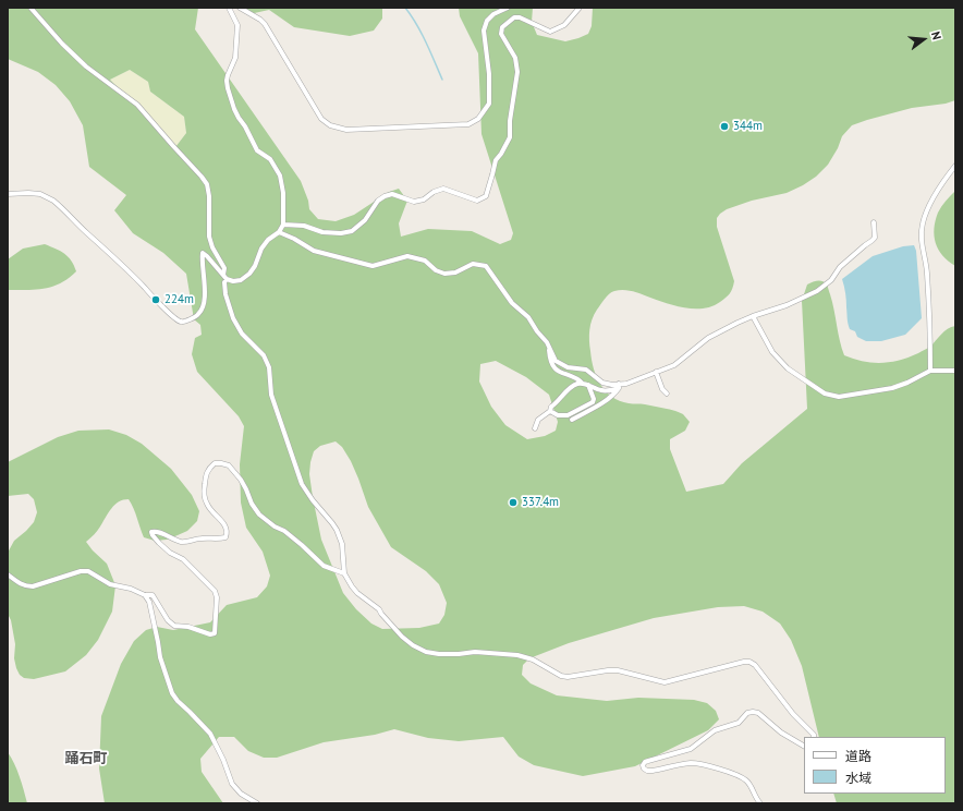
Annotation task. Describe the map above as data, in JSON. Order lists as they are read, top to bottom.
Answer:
{
  "districts": ["踊石町"],
  "places": ["344m", "224m", "337.4m"],
  "legend": ["道路", "水域"],
  "north": "right"
}
